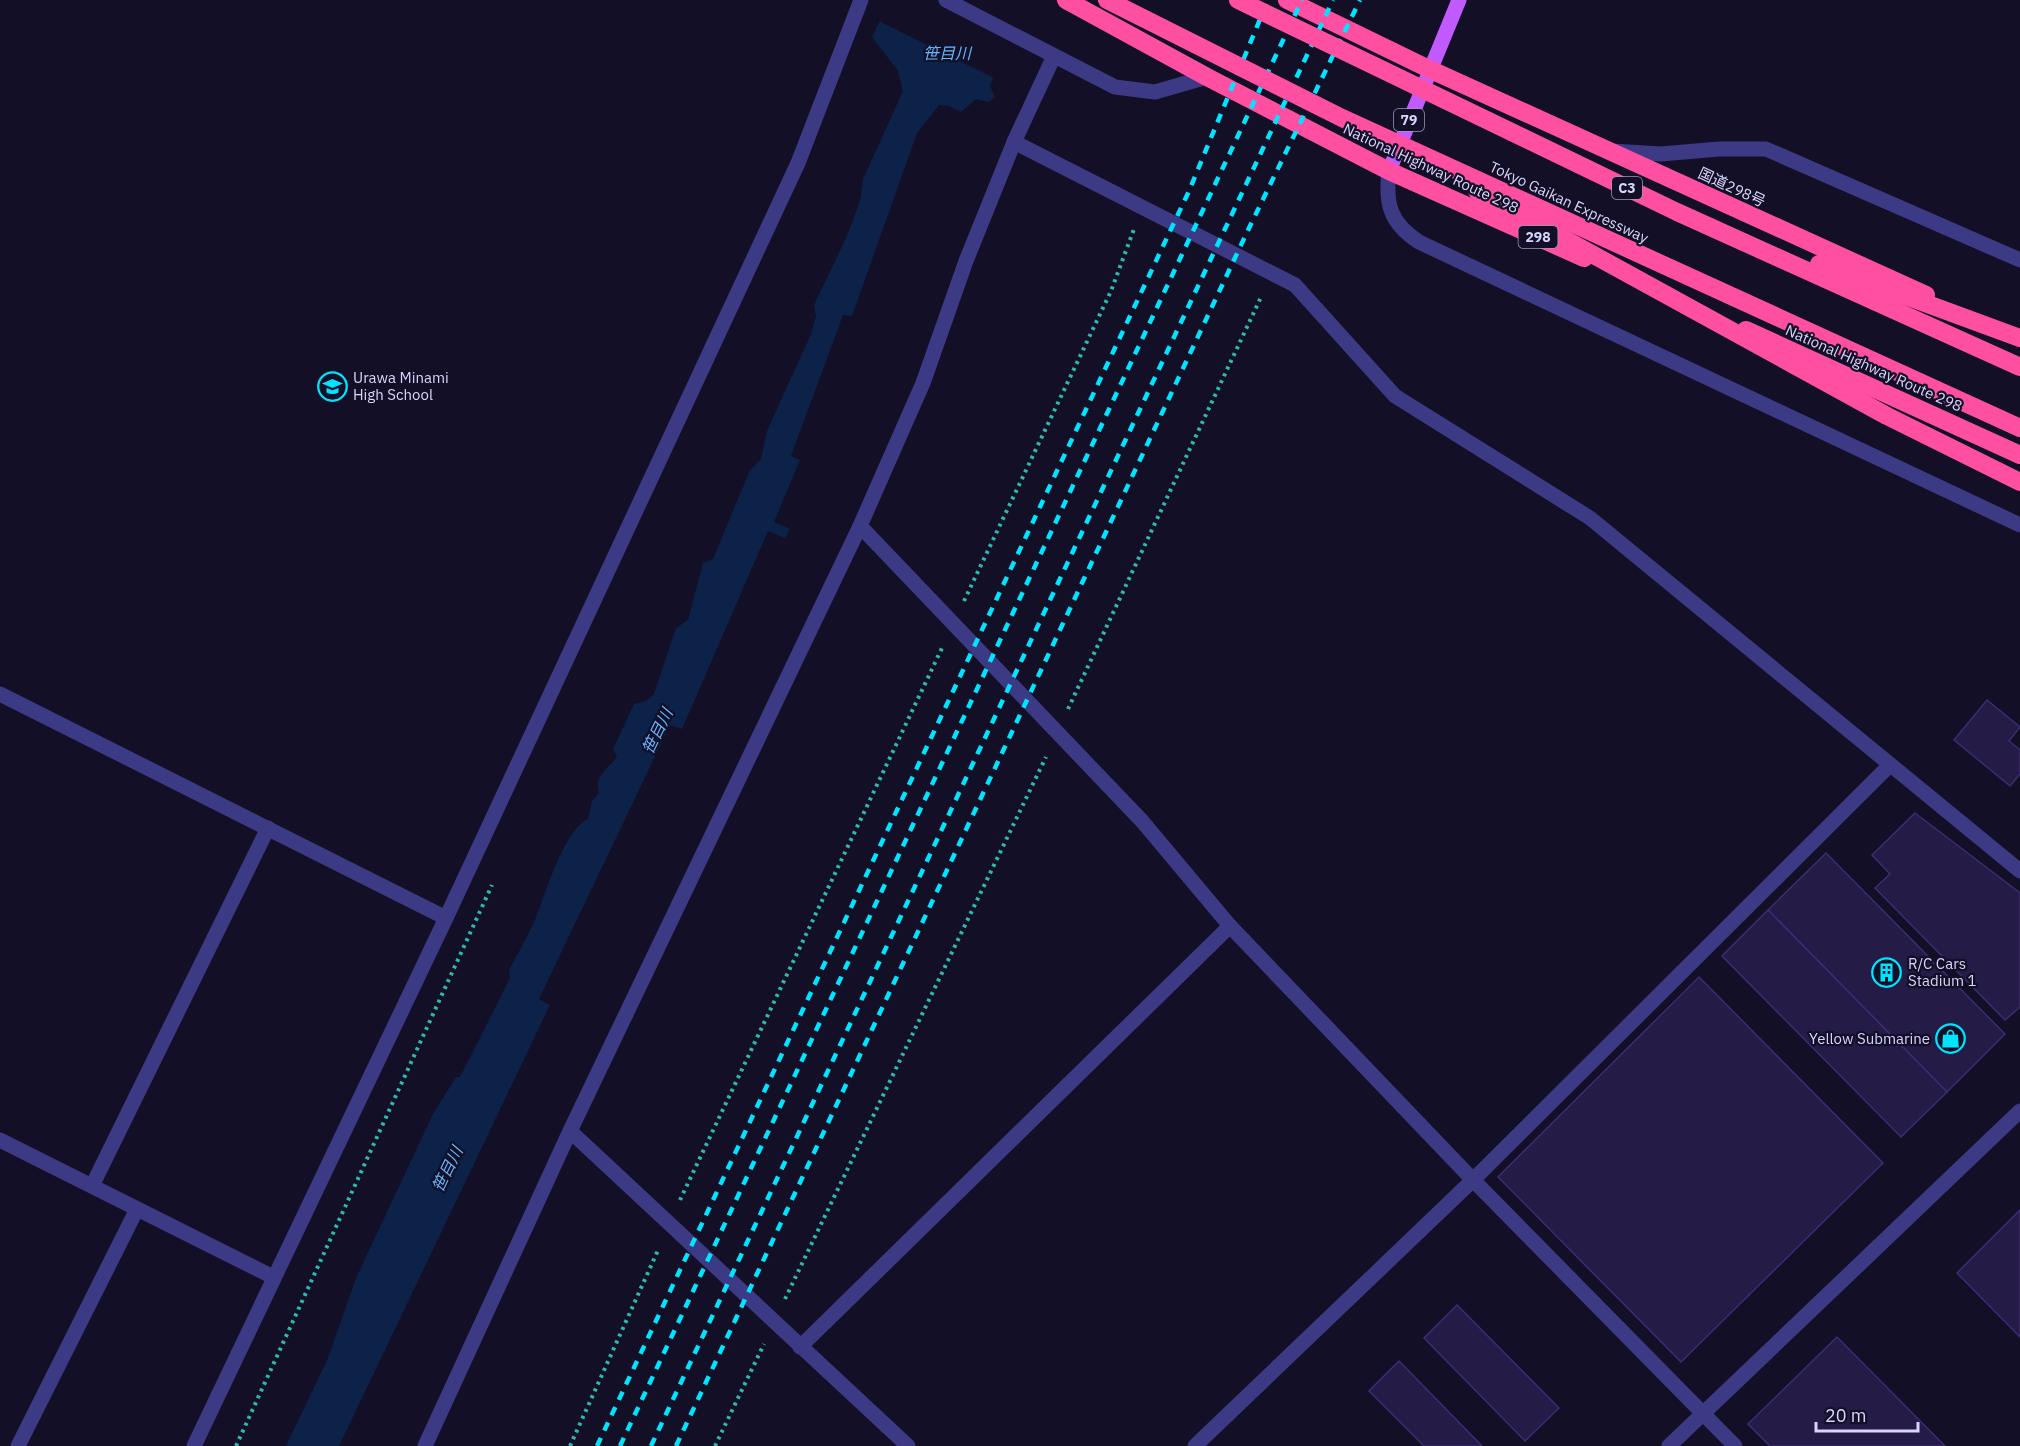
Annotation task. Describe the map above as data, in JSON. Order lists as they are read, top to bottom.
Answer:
{
  "streets": {
    "highway": [
      "National Highway Route 298",
      "国道298号",
      "C3",
      "Tokyo Gaikan Expressway",
      "298"
    ],
    "main road": ["79"]
  },
  "crossings": [
    ["79", "National Highway Route 298"],
    ["79", "国道298号"]
  ],
  "water": ["笹目川"],
  "places": {
    "school or university": ["Urawa Minami High School"],
    "building": ["R/C Cars Stadium 1"],
    "shop": ["Yellow Submarine"]
  },
  "scale_bar": "20 m"
}
